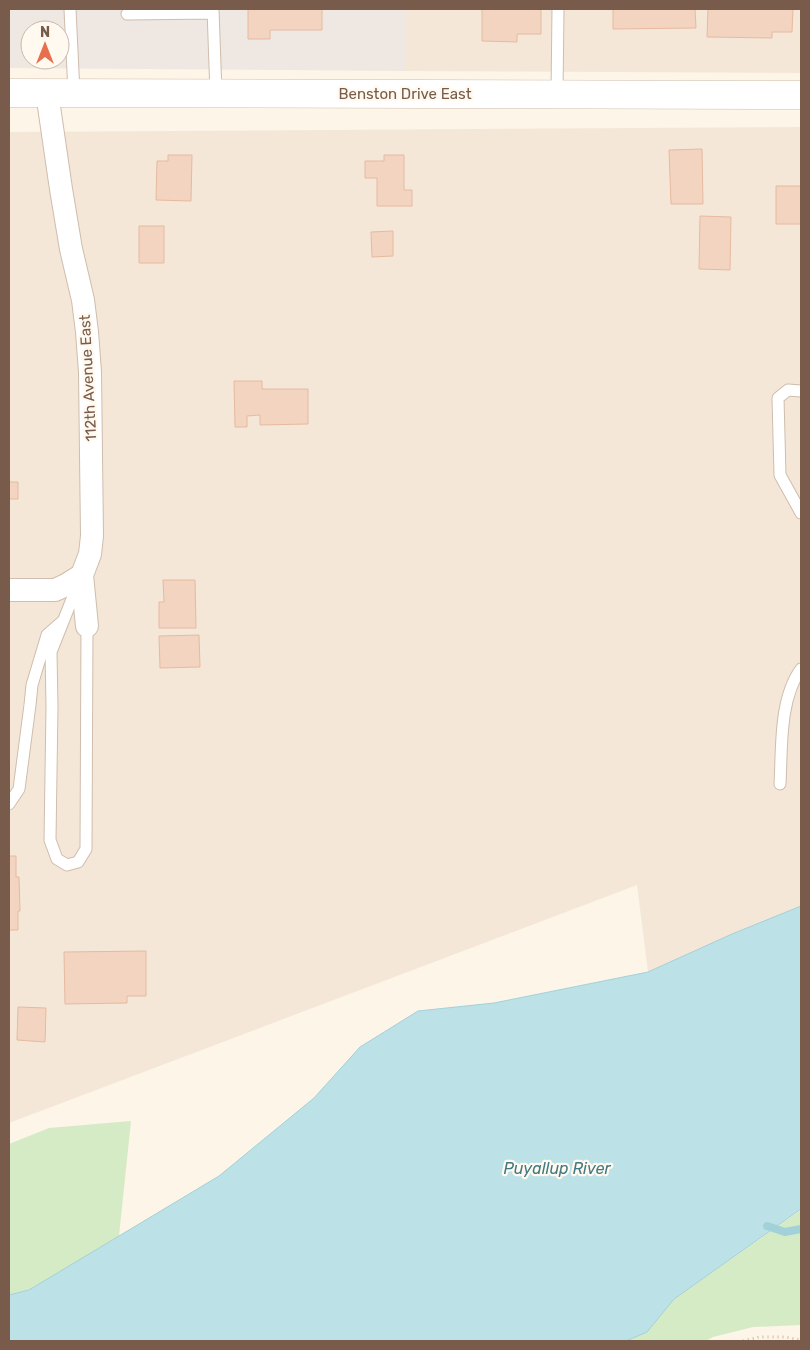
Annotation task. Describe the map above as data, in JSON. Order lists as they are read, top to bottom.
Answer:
{
  "streets": {
    "street": ["Benston Drive East", "112th Avenue East"]
  },
  "crossings": [
    ["Benston Drive East", "112th Avenue East"]
  ],
  "water": ["Puyallup River"],
  "north": "top"
}
